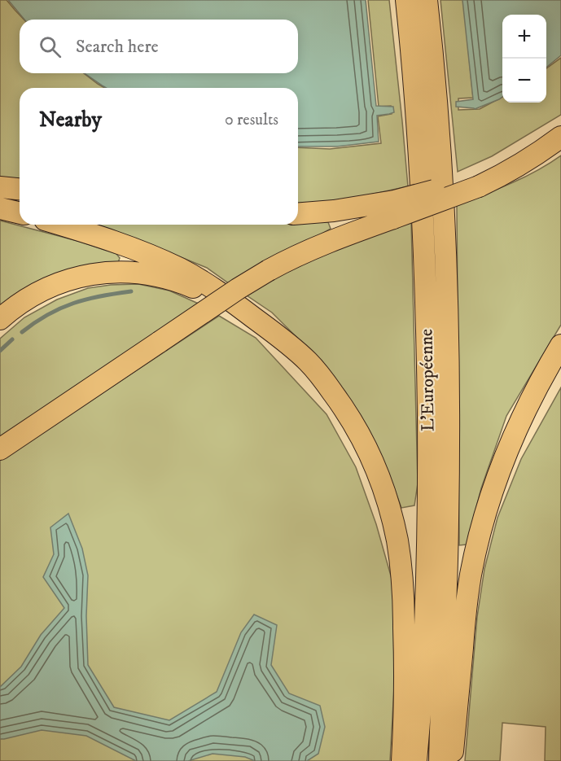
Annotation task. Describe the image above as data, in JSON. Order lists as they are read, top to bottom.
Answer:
{
  "streets": {
    "highway": ["L'Européenne"]
  },
  "page": {
    "map_buttons": ["+", "−"],
    "search": "Search here",
    "heading": ["Nearby", "0 results"]
  }
}
